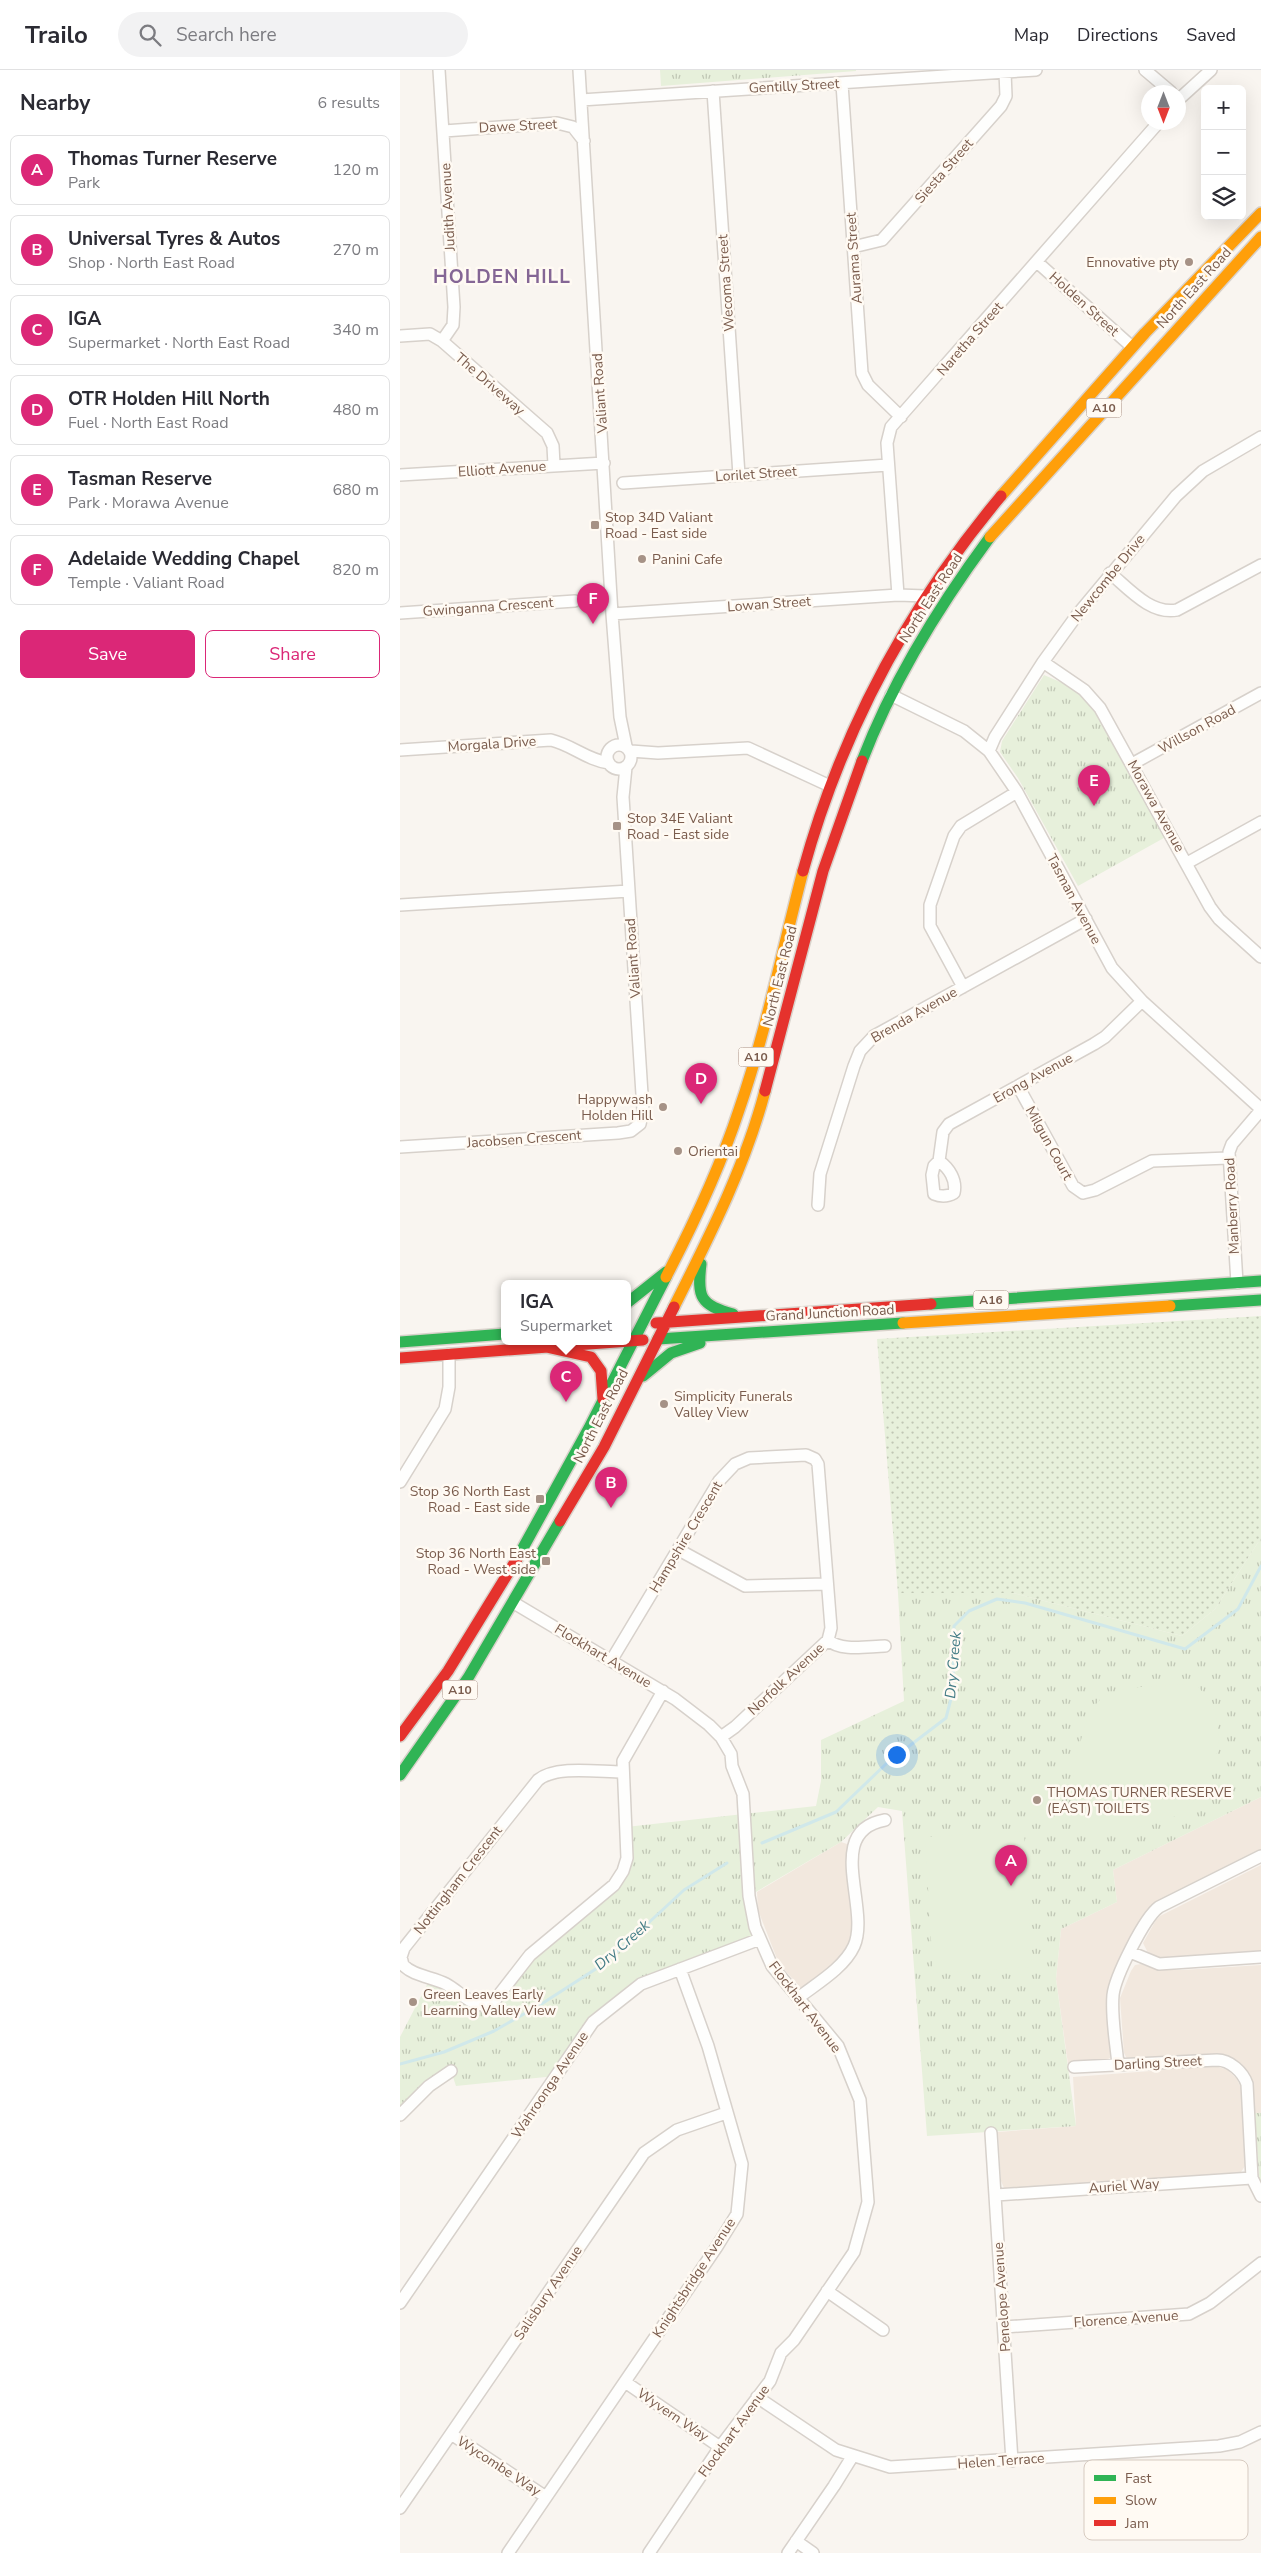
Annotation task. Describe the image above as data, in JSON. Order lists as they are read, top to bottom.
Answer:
{
  "streets": {
    "main road": [
      "North East Road",
      "A10",
      "A16",
      "Grand Junction Road"
    ],
    "street": [
      "Gentilly Street",
      "Dawe Street",
      "Siesta Street",
      "Judith Avenue",
      "Aurama Street",
      "Wecoma Street",
      "Holden Street",
      "Naretha Street",
      "The Driveway",
      "Valiant Road",
      "Elliott Avenue",
      "Lorilet Street",
      "Newcombe Drive",
      "Lowan Street",
      "Gwinganna Crescent",
      "Willson Road",
      "Morgala Drive",
      "Morawa Avenue",
      "Tasman Avenue",
      "Brenda Avenue",
      "Erong Avenue",
      "Jacobsen Crescent",
      "Milgun Court",
      "Manberry Road",
      "Hampshire Crescent",
      "Flockhart Avenue",
      "Norfolk Avenue",
      "Nottingham Crescent",
      "Darling Street",
      "Wahroonga Avenue",
      "Auriel Way",
      "Knightsbridge Avenue",
      "Salisbury Avenue",
      "Penelope Avenue",
      "Florence Avenue",
      "Wyvern Way",
      "Helen Terrace",
      "Wycombe Way"
    ]
  },
  "crossings": [
    ["Gentilly Street", "Siesta Street"],
    ["Gentilly Street", "Aurama Street"],
    ["Gentilly Street", "Wecoma Street"],
    ["Gentilly Street", "Valiant Road"],
    ["Dawe Street", "Judith Avenue"],
    ["Dawe Street", "Valiant Road"],
    ["Siesta Street", "Aurama Street"],
    ["Judith Avenue", "The Driveway"],
    ["Aurama Street", "Naretha Street"],
    ["Wecoma Street", "Lorilet Street"],
    ["North East Road", "Holden Street"],
    ["North East Road", "Lowan Street"],
    ["North East Road", "Tasman Avenue"],
    ["North East Road", "Grand Junction Road"],
    ["North East Road", "Flockhart Avenue"],
    ["Holden Street", "Naretha Street"],
    ["Naretha Street", "Lorilet Street"],
    ["Naretha Street", "Lowan Street"],
    ["The Driveway", "Elliott Avenue"],
    ["Valiant Road", "Elliott Avenue"],
    ["Valiant Road", "Lowan Street"],
    ["Valiant Road", "Morgala Drive"],
    ["Valiant Road", "Jacobsen Crescent"],
    ["Newcombe Drive", "Morawa Avenue"],
    ["Newcombe Drive", "Tasman Avenue"],
    ["Willson Road", "Morawa Avenue"],
    ["Tasman Avenue", "Brenda Avenue"],
    ["Tasman Avenue", "Erong Avenue"],
    ["Tasman Avenue", "Manberry Road"],
    ["Erong Avenue", "Milgun Court"],
    ["Milgun Court", "Manberry Road"],
    ["Manberry Road", "Grand Junction Road"],
    ["Hampshire Crescent", "Flockhart Avenue"],
    ["Hampshire Crescent", "Norfolk Avenue"],
    ["Flockhart Avenue", "Norfolk Avenue"],
    ["Flockhart Avenue", "Wahroonga Avenue"],
    ["Flockhart Avenue", "Wyvern Way"],
    ["Flockhart Avenue", "Helen Terrace"],
    ["Darling Street", "Auriel Way"],
    ["Wahroonga Avenue", "Knightsbridge Avenue"],
    ["Auriel Way", "Penelope Avenue"],
    ["Knightsbridge Avenue", "Salisbury Avenue"],
    ["Knightsbridge Avenue", "Wyvern Way"],
    ["Knightsbridge Avenue", "Wycombe Way"],
    ["Salisbury Avenue", "Wycombe Way"],
    ["Penelope Avenue", "Florence Avenue"],
    ["Penelope Avenue", "Helen Terrace"]
  ],
  "districts": ["HOLDEN HILL"],
  "water": ["Dry Creek"],
  "places": {
    "other": [
      "Ennovative pty",
      "Panini Cafe",
      "Happywash Holden Hill",
      "Orientai",
      "Simplicity Funerals Valley View",
      "THOMAS TURNER RESERVE (EAST) TOILETS",
      "Green Leaves Early Learning Valley View"
    ],
    "transit": [
      "Stop 34D Valiant Road - East side",
      "Stop 34E Valiant Road - East side",
      "Stop 36 North East Road - East side",
      "Stop 36 North East Road - West side"
    ]
  },
  "legend": ["Fast", "Slow", "Jam"],
  "north": "bottom",
  "page": {
    "header": "Trailo",
    "search": "Search here",
    "nav": ["Map", "Directions", "Saved"],
    "heading": ["Nearby", "6 results"],
    "map_buttons": ["+", "−"],
    "list": [
      {
        "mark": "A",
        "name": "Thomas Turner Reserve",
        "note": "Park",
        "value": "120 m"
      },
      {
        "mark": "B",
        "name": "Universal Tyres & Autos",
        "note": "Shop · North East Road",
        "value": "270 m"
      },
      {
        "mark": "C",
        "name": "IGA",
        "note": "Supermarket · North East Road",
        "value": "340 m"
      },
      {
        "mark": "D",
        "name": "OTR Holden Hill North",
        "note": "Fuel · North East Road",
        "value": "480 m"
      },
      {
        "mark": "E",
        "name": "Tasman Reserve",
        "note": "Park · Morawa Avenue",
        "value": "680 m"
      },
      {
        "mark": "F",
        "name": "Adelaide Wedding Chapel",
        "note": "Temple · Valiant Road",
        "value": "820 m"
      }
    ],
    "pins": [
      "F",
      "E",
      "D",
      "C",
      "B",
      "A"
    ],
    "buttons": ["Save", "Share"],
    "popup": ["IGA", "Supermarket"]
  }
}
